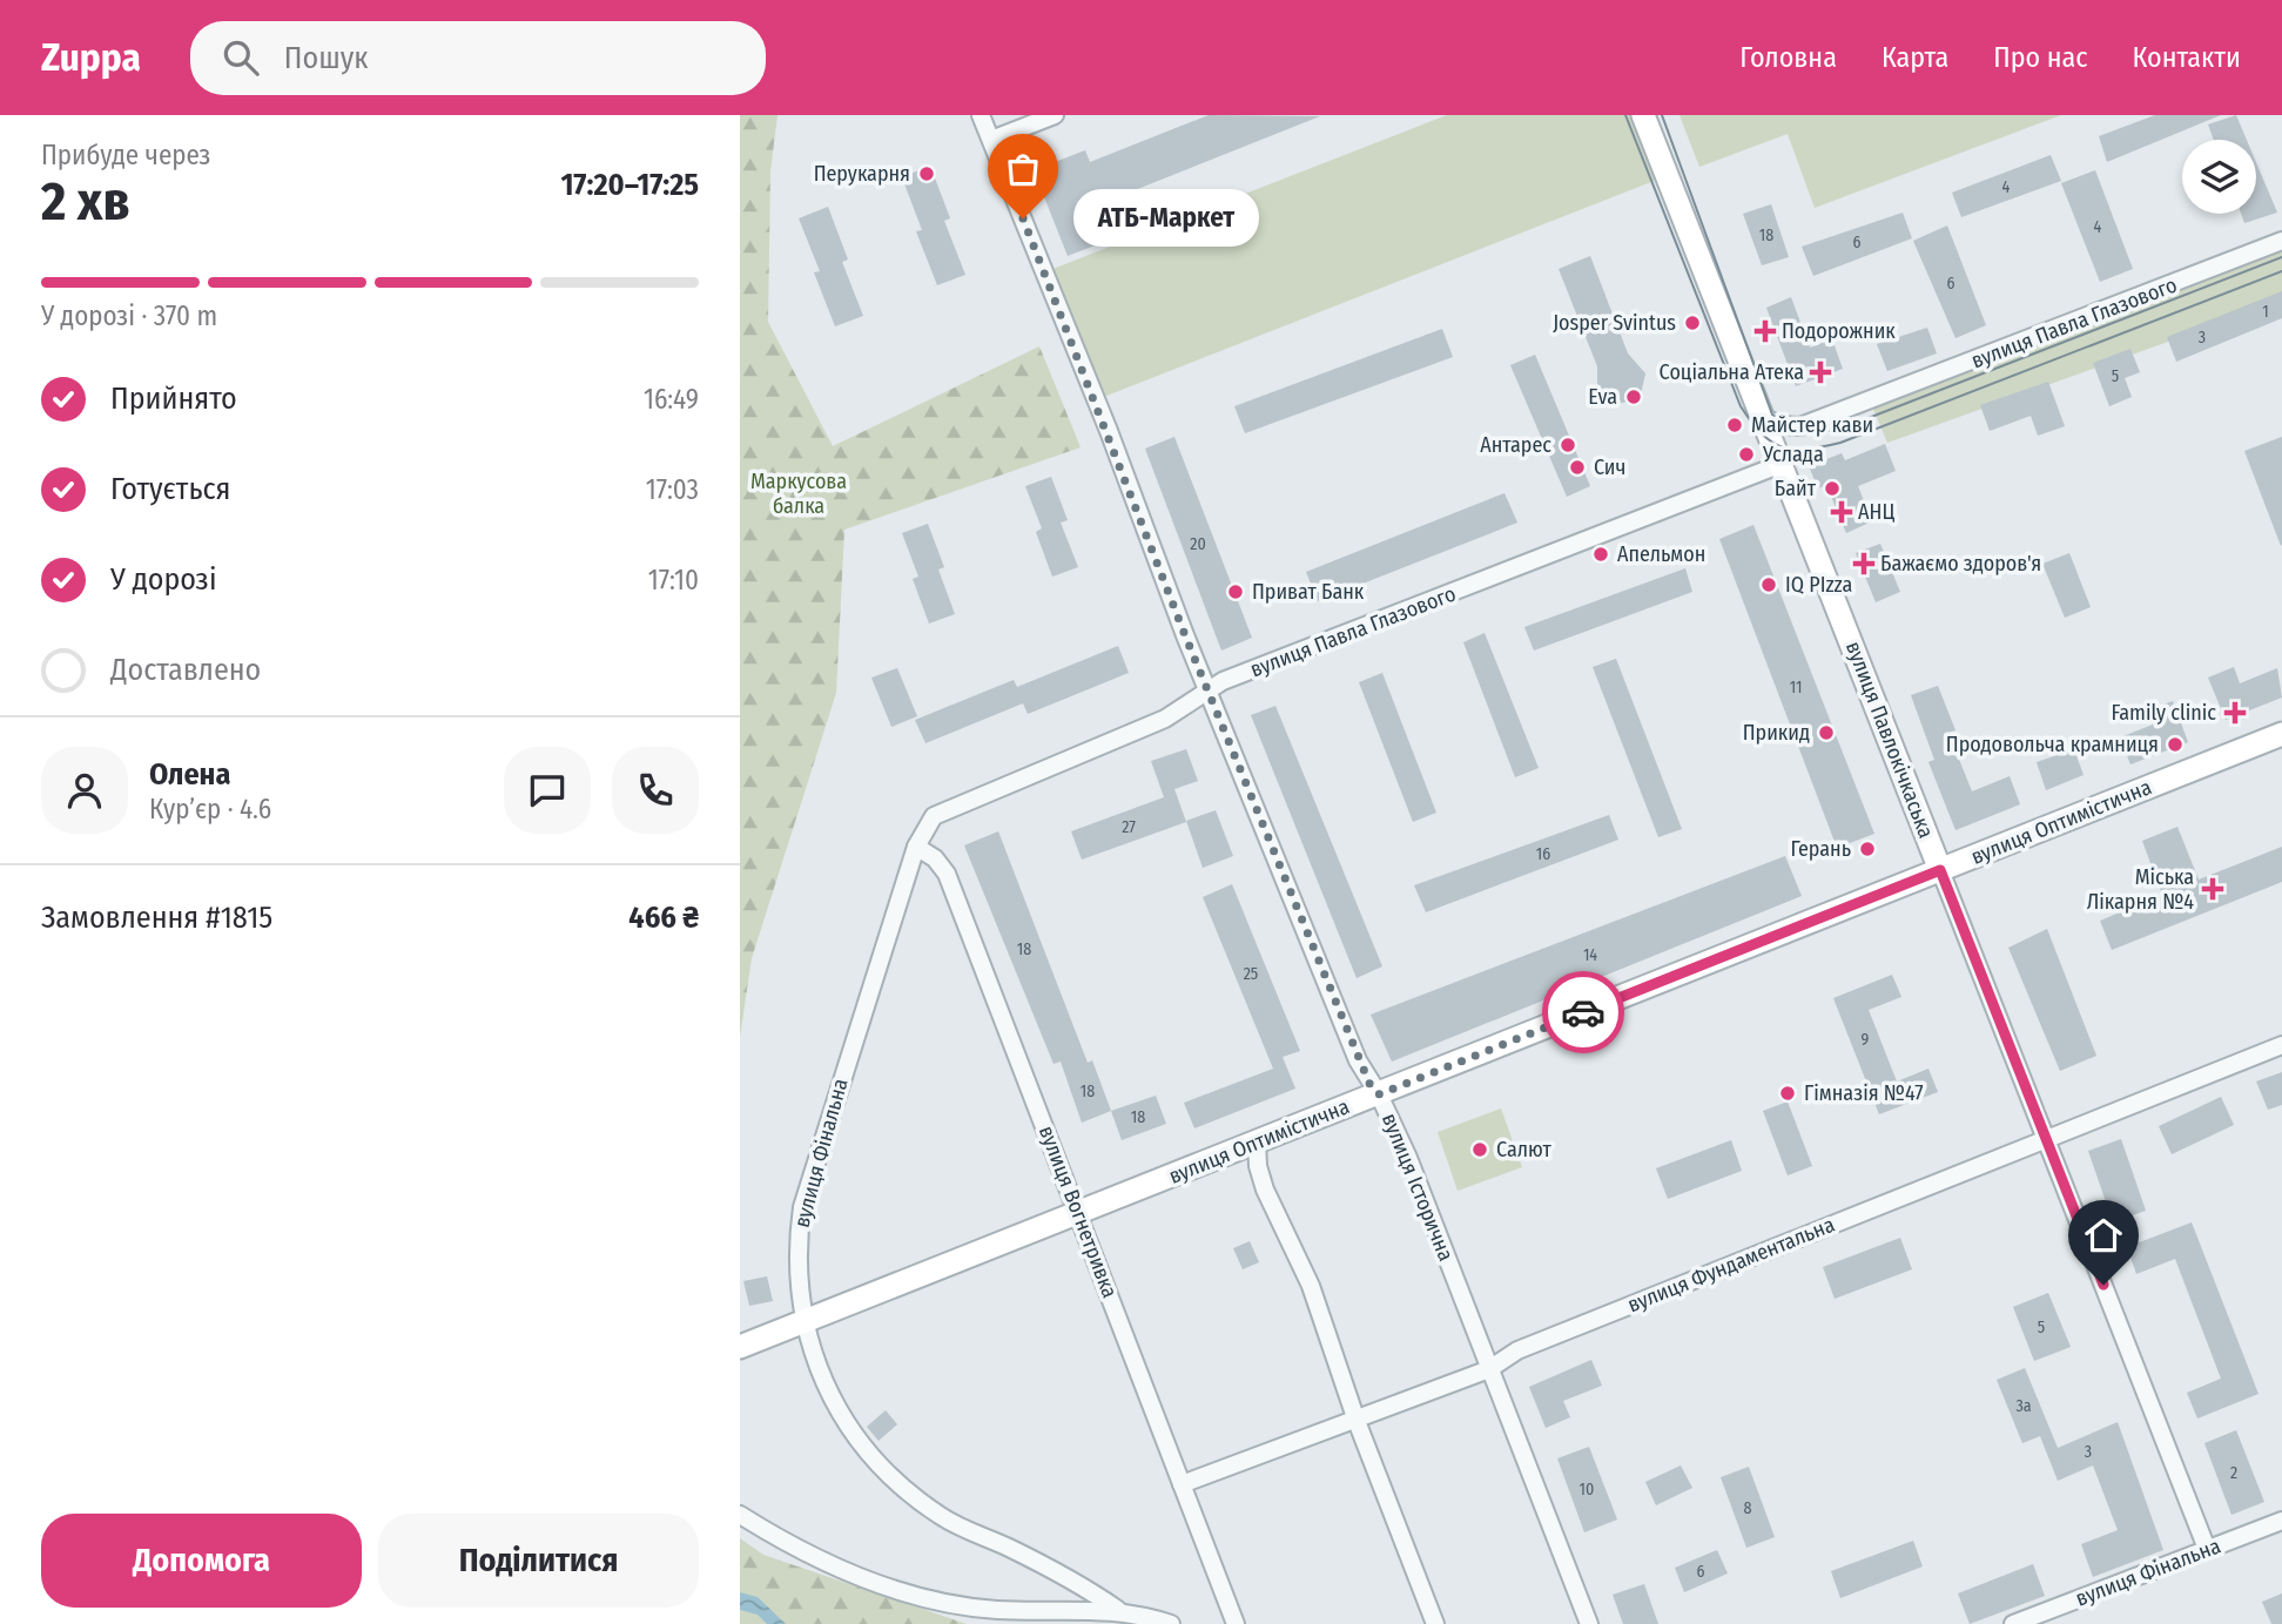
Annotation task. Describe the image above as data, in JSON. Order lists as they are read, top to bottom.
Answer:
{
  "streets": {
    "street": [
      "вулиця Павла Глазового",
      "вулиця Павлокічкаська",
      "вулиця Оптимістична",
      "вулиця Фінальна",
      "вулиця Історична",
      "вулиця Вогнетривка",
      "вулиця Фундаментальна"
    ]
  },
  "crossings": [
    ["вулиця Павла Глазового", "вулиця Павлокічкаська"],
    ["вулиця Павла Глазового", "вулиця Фінальна"],
    ["вулиця Павла Глазового", "вулиця Історична"],
    ["вулиця Павла Глазового", "вулиця Вогнетривка"],
    ["вулиця Павлокічкаська", "вулиця Оптимістична"],
    ["вулиця Павлокічкаська", "вулиця Фінальна"],
    ["вулиця Павлокічкаська", "вулиця Фундаментальна"],
    ["вулиця Оптимістична", "вулиця Фінальна"],
    ["вулиця Оптимістична", "вулиця Історична"],
    ["вулиця Оптимістична", "вулиця Вогнетривка"],
    ["вулиця Фінальна", "вулиця Вогнетривка"],
    ["вулиця Історична", "вулиця Фундаментальна"],
    ["вулиця Вогнетривка", "вулиця Фундаментальна"]
  ],
  "parks": ["Маркусова балка"],
  "places": {
    "other": [
      "Перукарня",
      "АТБ-Маркет",
      "Josper Svintus",
      "Eva",
      "Майстер кави",
      "Антарес",
      "Услада",
      "Сич",
      "Байт",
      "Апельмон",
      "IQ PIzza",
      "Приват Банк",
      "Прикид",
      "Продовольча крамниця",
      "Герань",
      "Гімназія №47",
      "Салют"
    ],
    "health": [
      "Подорожник",
      "Соціальна Атека",
      "АНЦ",
      "Бажаємо здоров'я",
      "Family clinic",
      "Міська Лікарня №4"
    ]
  },
  "house_numbers": [
    "4",
    "4",
    "18",
    "6",
    "6",
    "1",
    "3",
    "5",
    "20",
    "11",
    "27",
    "16",
    "18",
    "14",
    "25",
    "9",
    "18",
    "18",
    "5",
    "3а",
    "3",
    "2",
    "10",
    "8",
    "6"
  ],
  "page": {
    "header": "Zuppa",
    "search": "Пошук",
    "nav": [
      "Головна",
      "Карта",
      "Про нас",
      "Контакти"
    ],
    "heading": ["2 хв", "Прибуде через", "17:20–17:25"],
    "panel": [
      "Олена",
      "Кур’єр · 4.6",
      "Замовлення #1815",
      "466 ₴"
    ],
    "bubble": "АТБ-Маркет",
    "bar": "У дорозі · 370 m",
    "list": [
      ["Прийнято", "16:49"],
      ["Готується", "17:03"],
      ["У дорозі", "17:10"],
      "Доставлено"
    ],
    "buttons": ["Допомога", "Поділитися"]
  }
}
